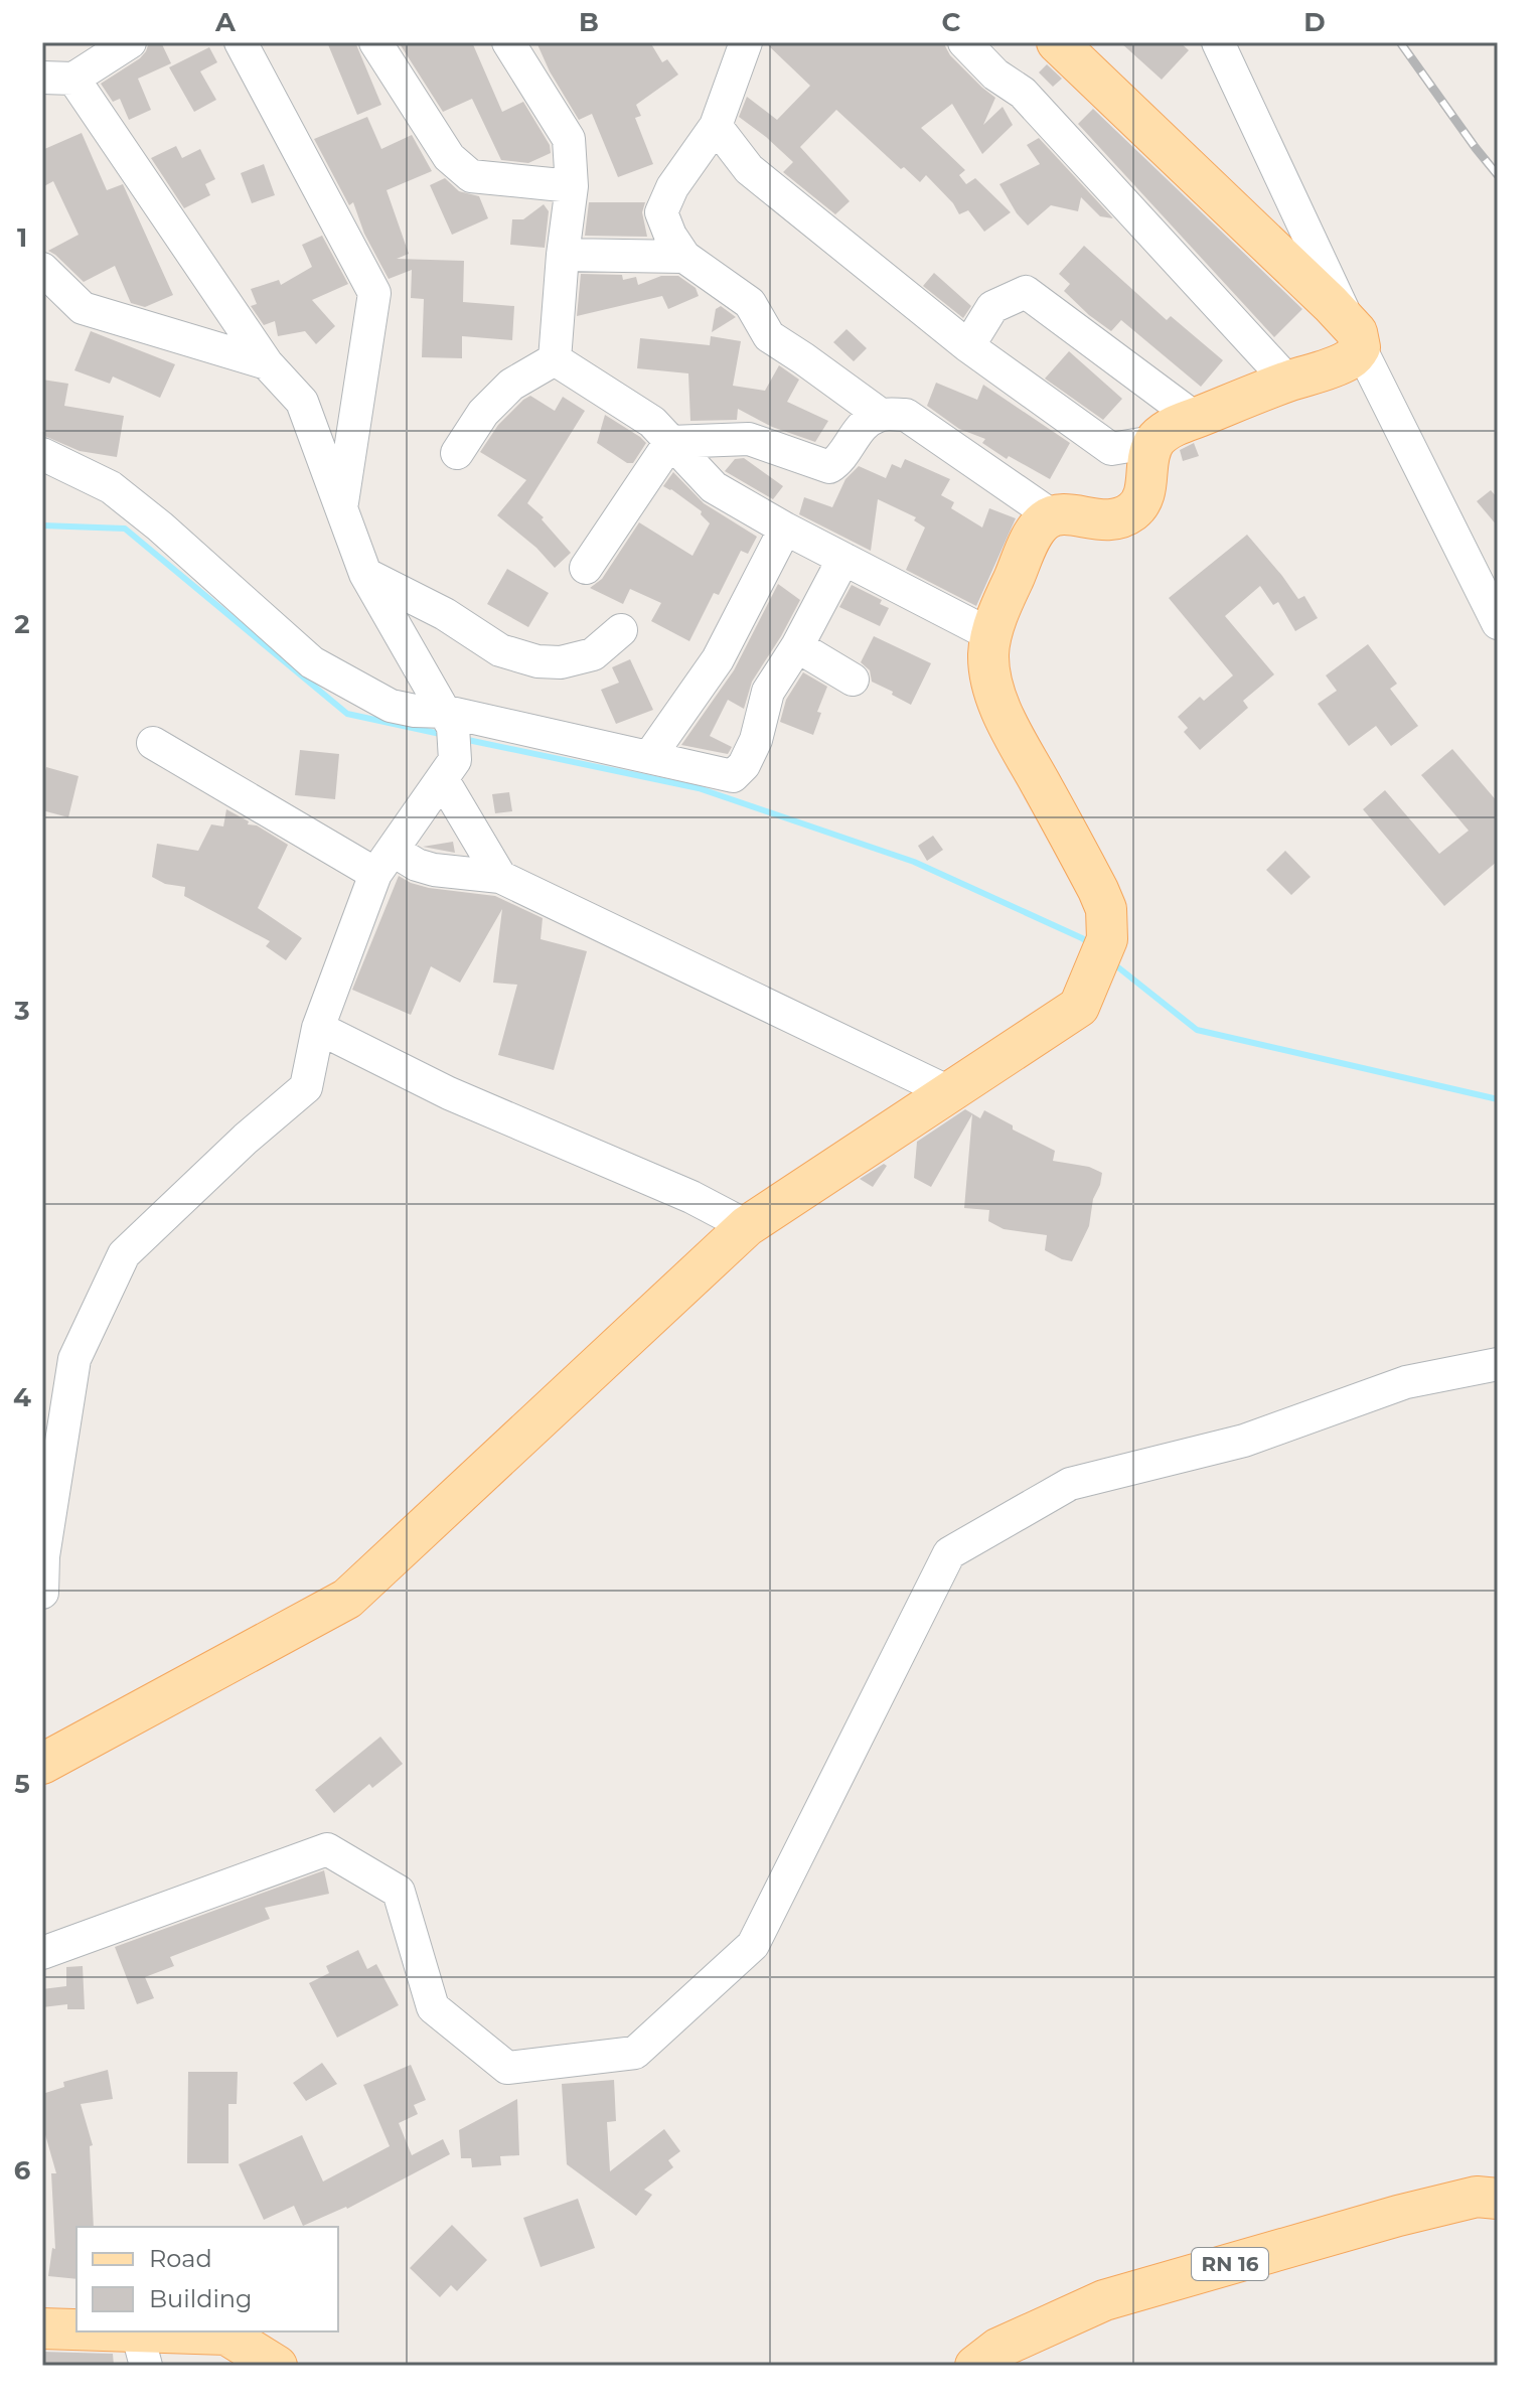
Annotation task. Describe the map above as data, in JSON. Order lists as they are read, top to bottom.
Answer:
{
  "streets": {
    "main road": ["RN 16"]
  },
  "legend": ["Road", "Building"],
  "grid": {
    "columns": [
      "A",
      "B",
      "C",
      "D"
    ],
    "rows": [
      "1",
      "2",
      "3",
      "4",
      "5",
      "6"
    ]
  }
}
